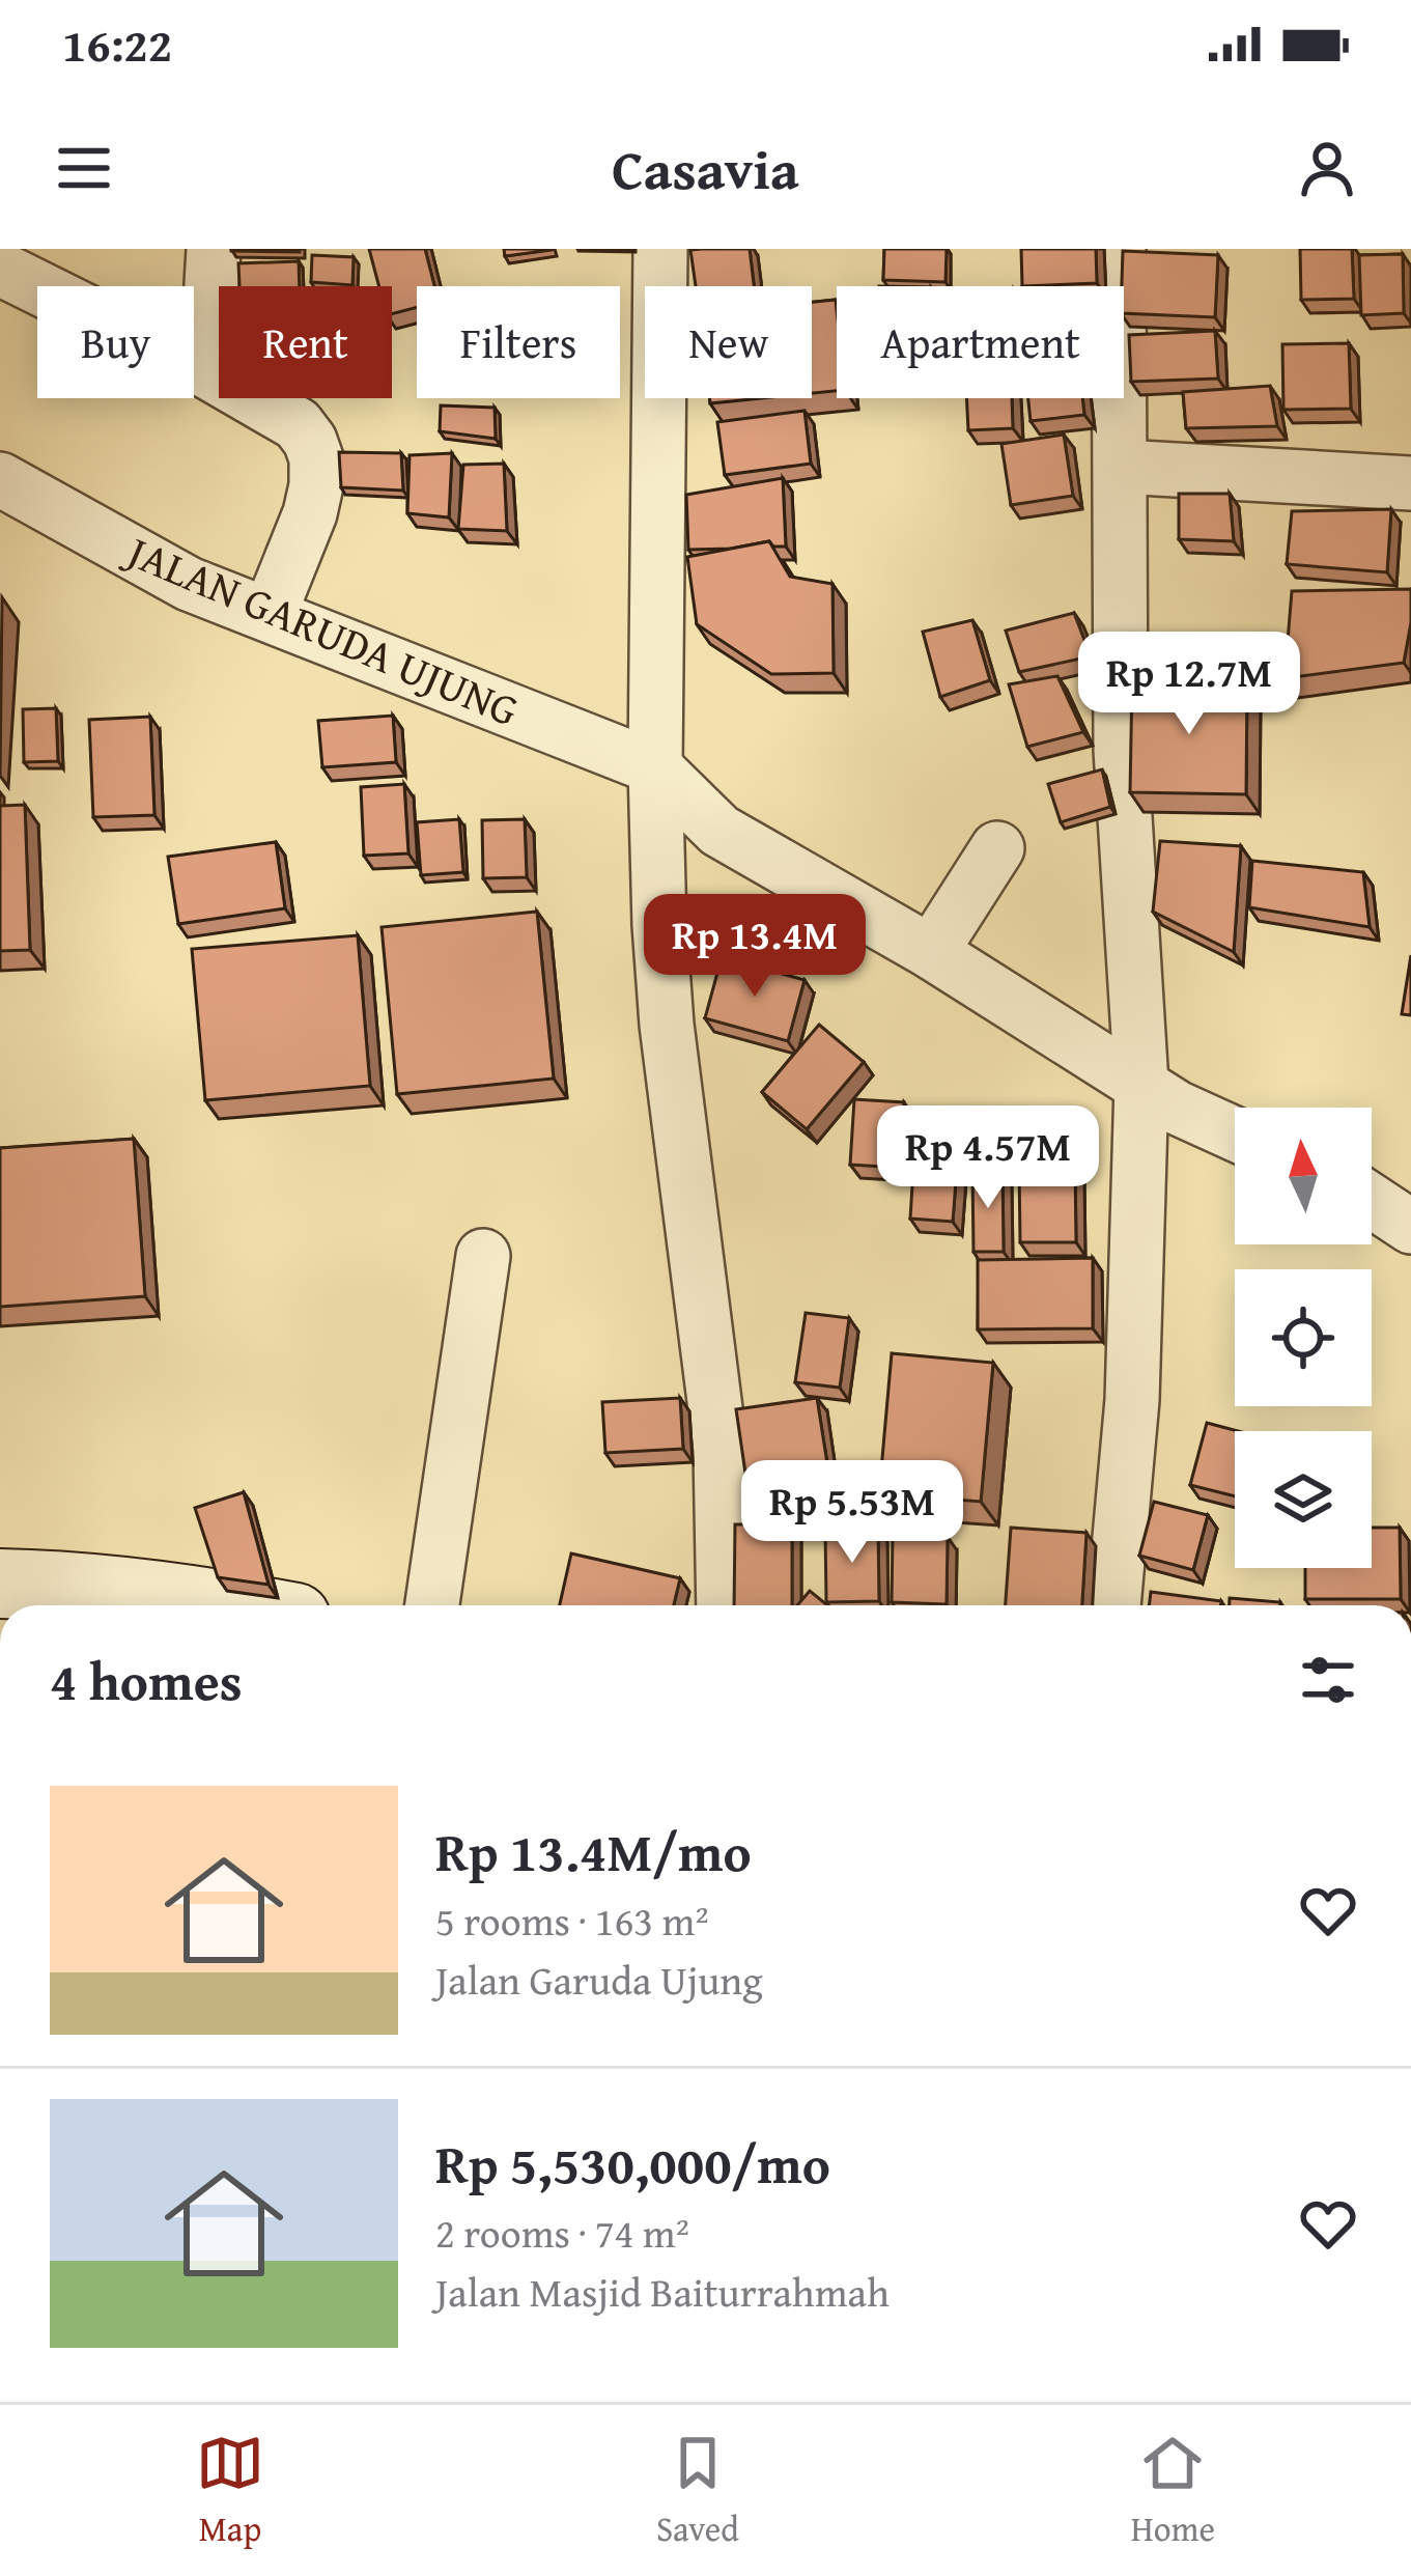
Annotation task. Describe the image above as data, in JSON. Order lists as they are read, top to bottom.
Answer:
{
  "streets": {
    "street": ["JALAN GARUDA UJUNG"]
  },
  "north": "top",
  "page": {
    "status": "16:22",
    "header": "Casavia",
    "chip": [
      "Buy",
      "Rent",
      "Filters",
      "New",
      "Apartment"
    ],
    "price": [
      "Rp 12.7M",
      "Rp 13.4M",
      "Rp 4.57M",
      "Rp 5.53M"
    ],
    "heading": "4 homes",
    "list": [
      {
        "name": "Rp 13.4M/mo",
        "note": "5 rooms · 163 m² · Jalan Garuda Ujung"
      },
      {
        "name": "Rp 5,530,000/mo",
        "note": "2 rooms · 74 m² · Jalan Masjid Baiturrahmah"
      }
    ],
    "tabs": ["Map", "Saved", "Home"]
  }
}
